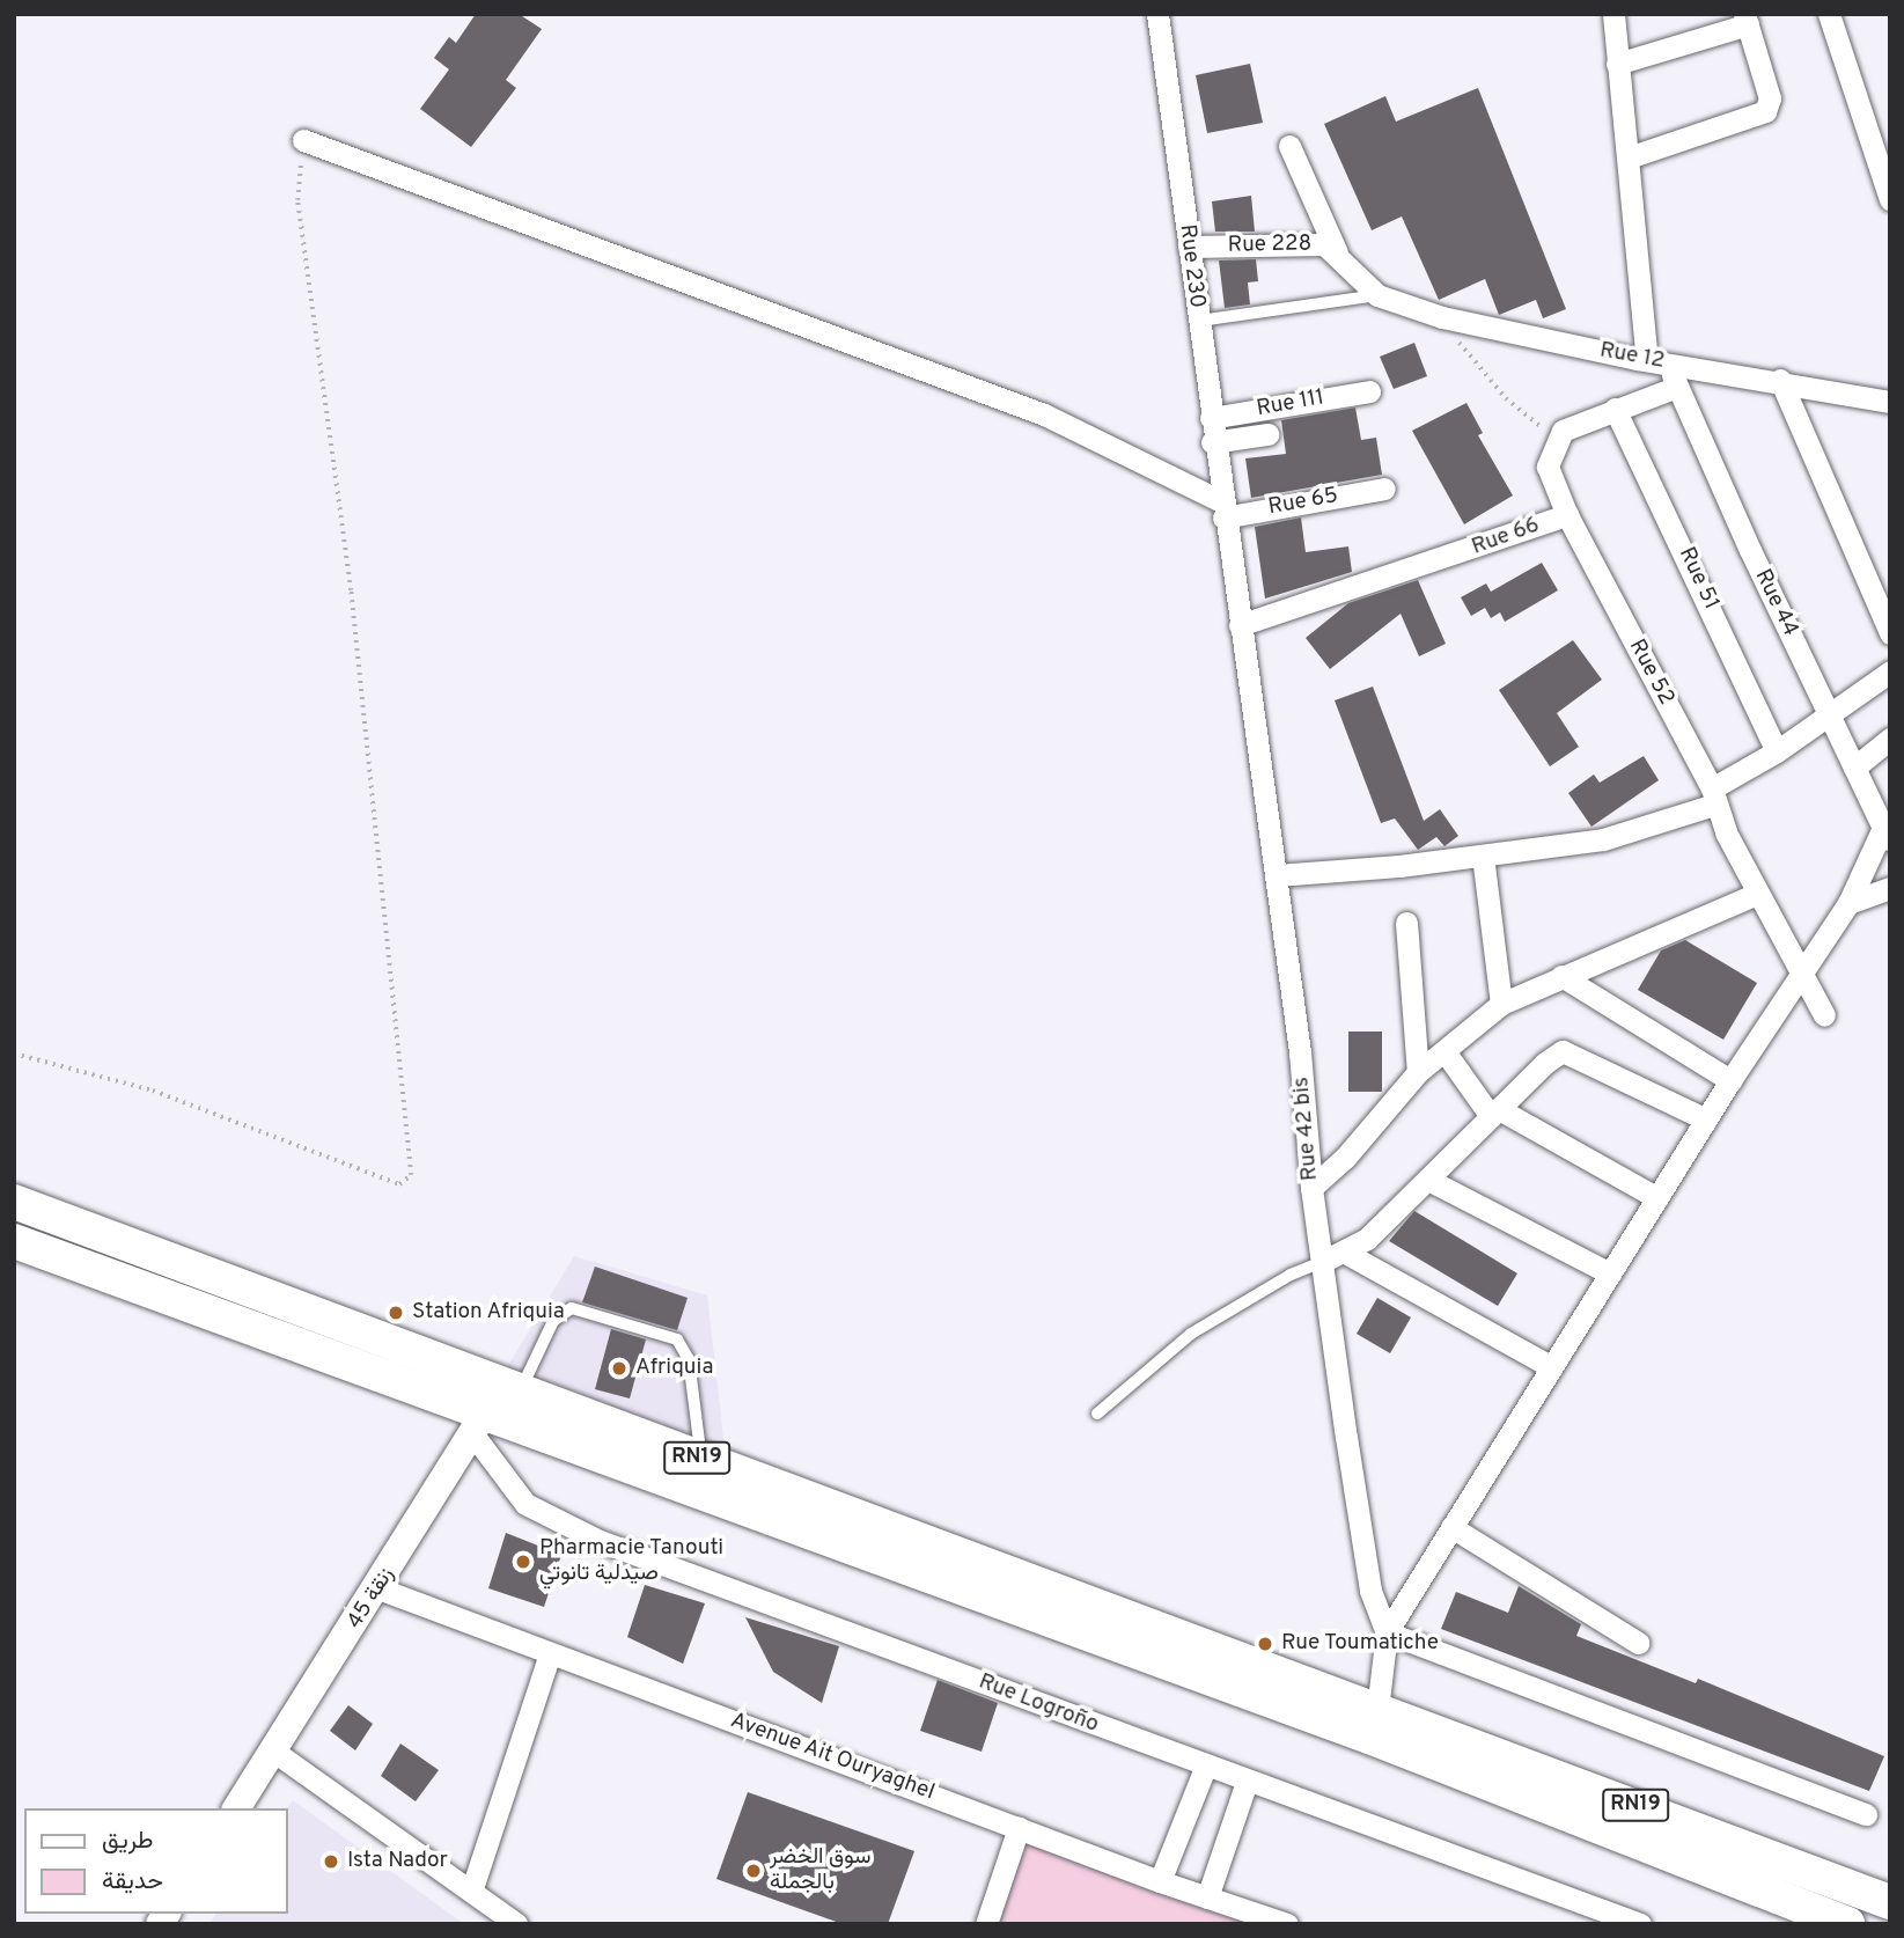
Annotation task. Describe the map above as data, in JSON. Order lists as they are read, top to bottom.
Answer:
{
  "streets": {
    "main road": ["RN19"],
    "street": [
      "Rue 228",
      "Rue 230",
      "Rue 12",
      "Rue 111",
      "Rue 65",
      "Rue 66",
      "Rue 51",
      "Rue 44",
      "Rue 52",
      "Rue 42 bis",
      "زنقة 45",
      "Rue Logroño",
      "Avenue Ait Ouryaghel"
    ]
  },
  "crossings": [
    ["Rue 228", "Rue 230"],
    ["Rue 228", "Rue 12"],
    ["Rue 230", "Rue 111"],
    ["Rue 230", "Rue 65"],
    ["Rue 230", "Rue 42 bis"],
    ["Rue 12", "Rue 44"],
    ["Rue 65", "Rue 42 bis"],
    ["Rue 66", "Rue 52"],
    ["Rue 66", "Rue 42 bis"],
    ["Rue 42 bis", "RN19"],
    ["RN19", "زنقة 45"],
    ["RN19", "Rue Logroño"],
    ["زنقة 45", "Rue Logroño"],
    ["زنقة 45", "Avenue Ait Ouryaghel"]
  ],
  "places": [
    "Station Afriquia",
    "Afriquia",
    "Pharmacie Tanouti صيدلية تانوتي",
    "Rue Toumatiche",
    "Ista Nador",
    "سوق الخضر بالجملة"
  ],
  "legend": ["طريق", "حديقة"]
}
